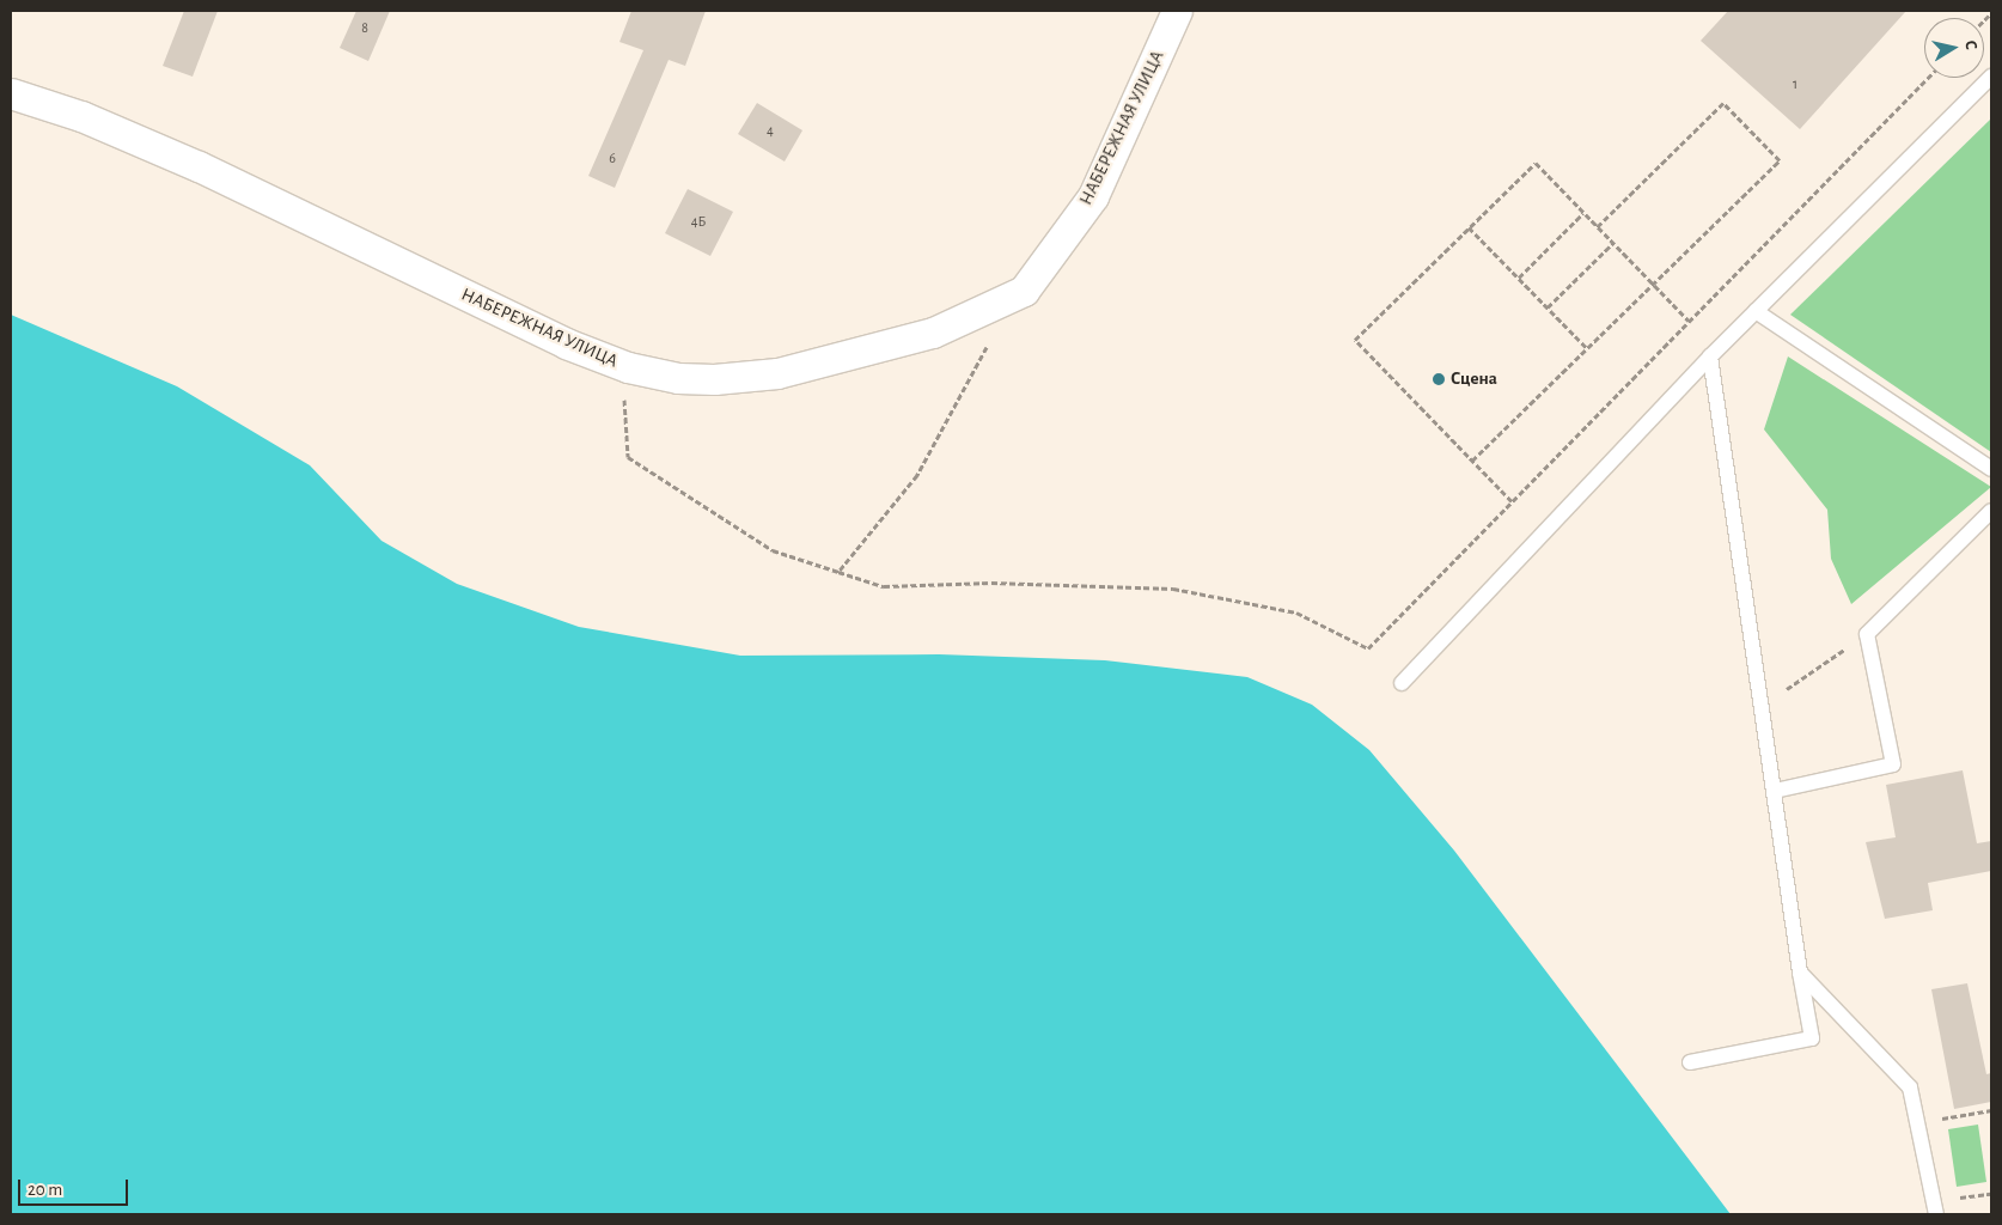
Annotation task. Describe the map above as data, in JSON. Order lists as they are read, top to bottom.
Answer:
{
  "streets": {
    "street": ["НАБЕРЕЖНАЯ УЛИЦА"]
  },
  "places": ["Сцена"],
  "house_numbers": [
    "8",
    "1",
    "4",
    "6",
    "4Б"
  ],
  "scale_bar": "20 m",
  "north": "right"
}
